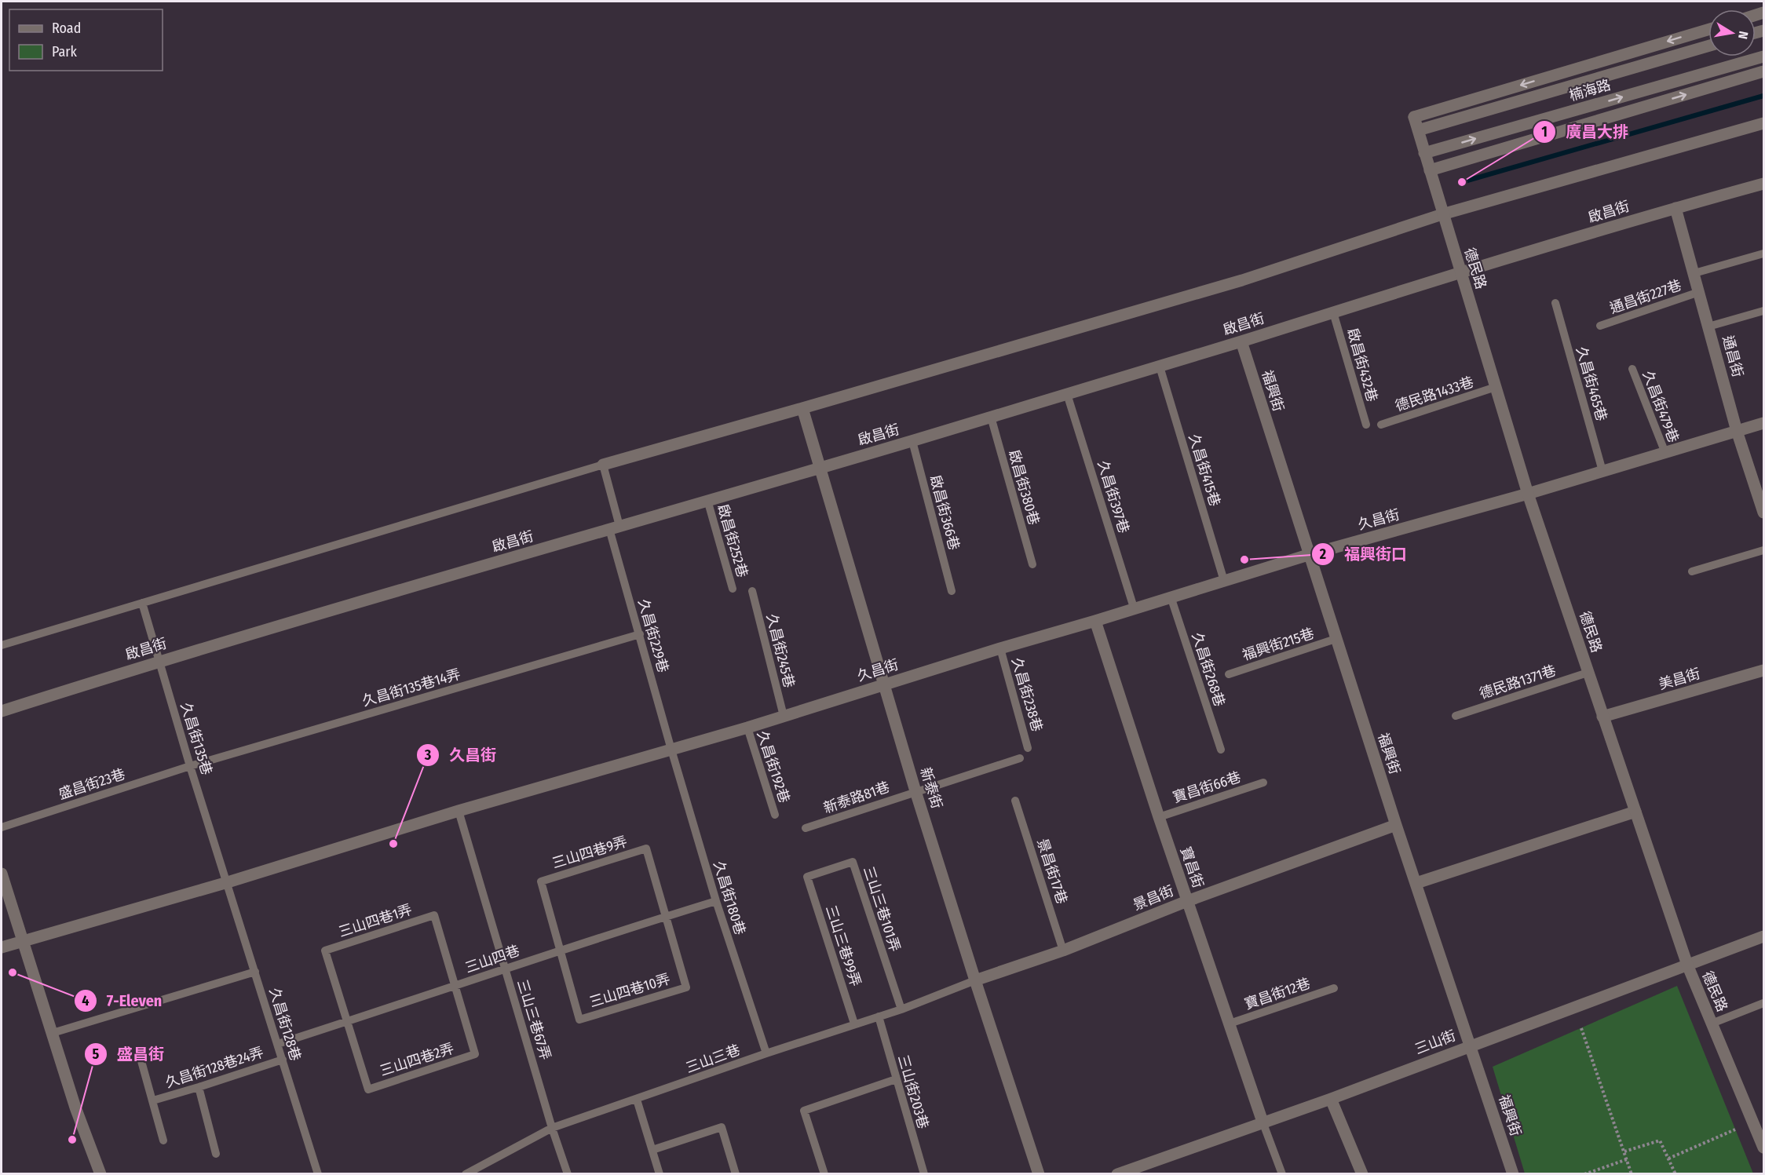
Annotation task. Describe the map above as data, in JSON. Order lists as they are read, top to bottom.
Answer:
{
  "streets": {
    "street": [
      "楠海路",
      "啟昌街",
      "德民路",
      "通昌街",
      "福興街",
      "久昌街",
      "美昌街",
      "新泰街",
      "寶昌街",
      "景昌街",
      "三山街"
    ],
    "lane": [
      "通昌街227巷",
      "啟昌街432巷",
      "久昌街465巷",
      "德民路1433巷",
      "久昌街479巷",
      "久昌街415巷",
      "啟昌街380巷",
      "久昌街397巷",
      "啟昌街366巷",
      "啟昌街252巷",
      "久昌街229巷",
      "福興街215巷",
      "久昌街245巷",
      "久昌街268巷",
      "德民路1371巷",
      "久昌街135巷14弄",
      "久昌街238巷",
      "久昌街135巷",
      "久昌街192巷",
      "盛昌街23巷",
      "寶昌街66巷",
      "新泰路81巷",
      "三山四巷9弄",
      "景昌街17巷",
      "久昌街180巷",
      "三山三巷101弄",
      "三山四巷1弄",
      "三山三巷99弄",
      "三山四巷",
      "三山四巷10弄",
      "寶昌街12巷",
      "三山三巷67弄",
      "久昌街128巷",
      "三山三巷",
      "三山四巷2弄",
      "久昌街128巷24弄",
      "三山街203巷"
    ]
  },
  "crossings": [
    ["楠海路", "德民路"],
    ["啟昌街", "德民路"],
    ["啟昌街", "通昌街"],
    ["啟昌街", "啟昌街432巷"],
    ["啟昌街", "福興街"],
    ["啟昌街", "久昌街415巷"],
    ["啟昌街", "啟昌街380巷"],
    ["啟昌街", "久昌街397巷"],
    ["啟昌街", "啟昌街366巷"],
    ["啟昌街", "啟昌街252巷"],
    ["啟昌街", "久昌街229巷"],
    ["啟昌街", "久昌街135巷"],
    ["啟昌街", "新泰街"],
    ["德民路", "德民路1433巷"],
    ["德民路", "久昌街"],
    ["德民路", "美昌街"],
    ["德民路", "德民路1371巷"],
    ["德民路", "三山街"],
    ["通昌街227巷", "通昌街"],
    ["通昌街", "久昌街"],
    ["久昌街465巷", "久昌街"],
    ["福興街", "久昌街"],
    ["福興街", "福興街215巷"],
    ["福興街", "景昌街"],
    ["福興街", "三山街"],
    ["久昌街479巷", "久昌街"],
    ["久昌街415巷", "久昌街"],
    ["久昌街397巷", "久昌街"],
    ["久昌街", "久昌街229巷"],
    ["久昌街", "久昌街245巷"],
    ["久昌街", "久昌街268巷"],
    ["久昌街", "久昌街238巷"],
    ["久昌街", "久昌街135巷"],
    ["久昌街", "久昌街192巷"],
    ["久昌街", "新泰街"],
    ["久昌街", "寶昌街"],
    ["久昌街", "久昌街180巷"],
    ["久昌街", "三山三巷67弄"],
    ["久昌街", "久昌街128巷"],
    ["久昌街229巷", "久昌街135巷14弄"],
    ["久昌街229巷", "久昌街180巷"],
    ["久昌街135巷14弄", "久昌街135巷"],
    ["久昌街135巷14弄", "盛昌街23巷"],
    ["久昌街135巷", "盛昌街23巷"],
    ["久昌街135巷", "久昌街128巷"],
    ["寶昌街66巷", "寶昌街"],
    ["新泰街", "新泰路81巷"],
    ["新泰街", "景昌街"],
    ["新泰街", "三山三巷"],
    ["三山四巷9弄", "三山四巷"],
    ["三山四巷9弄", "三山四巷10弄"],
    ["寶昌街", "景昌街"],
    ["寶昌街", "寶昌街12巷"],
    ["寶昌街", "三山街"],
    ["景昌街17巷", "景昌街"],
    ["久昌街180巷", "三山四巷"],
    ["久昌街180巷", "三山三巷"],
    ["景昌街", "三山三巷"],
    ["三山三巷101弄", "三山三巷99弄"],
    ["三山三巷101弄", "三山三巷"],
    ["三山四巷1弄", "三山四巷"],
    ["三山四巷1弄", "三山四巷2弄"],
    ["三山三巷99弄", "三山三巷"],
    ["三山四巷", "三山四巷10弄"],
    ["三山四巷", "三山三巷67弄"],
    ["三山四巷", "久昌街128巷"],
    ["三山四巷", "三山四巷2弄"],
    ["三山三巷67弄", "三山三巷"],
    ["久昌街128巷", "久昌街128巷24弄"],
    ["三山三巷", "三山街203巷"]
  ],
  "places": [
    "廣昌大排",
    "福興街口",
    "久昌街",
    "7-Eleven",
    "盛昌街"
  ],
  "legend": ["Road", "Park"],
  "north": "right"
}
